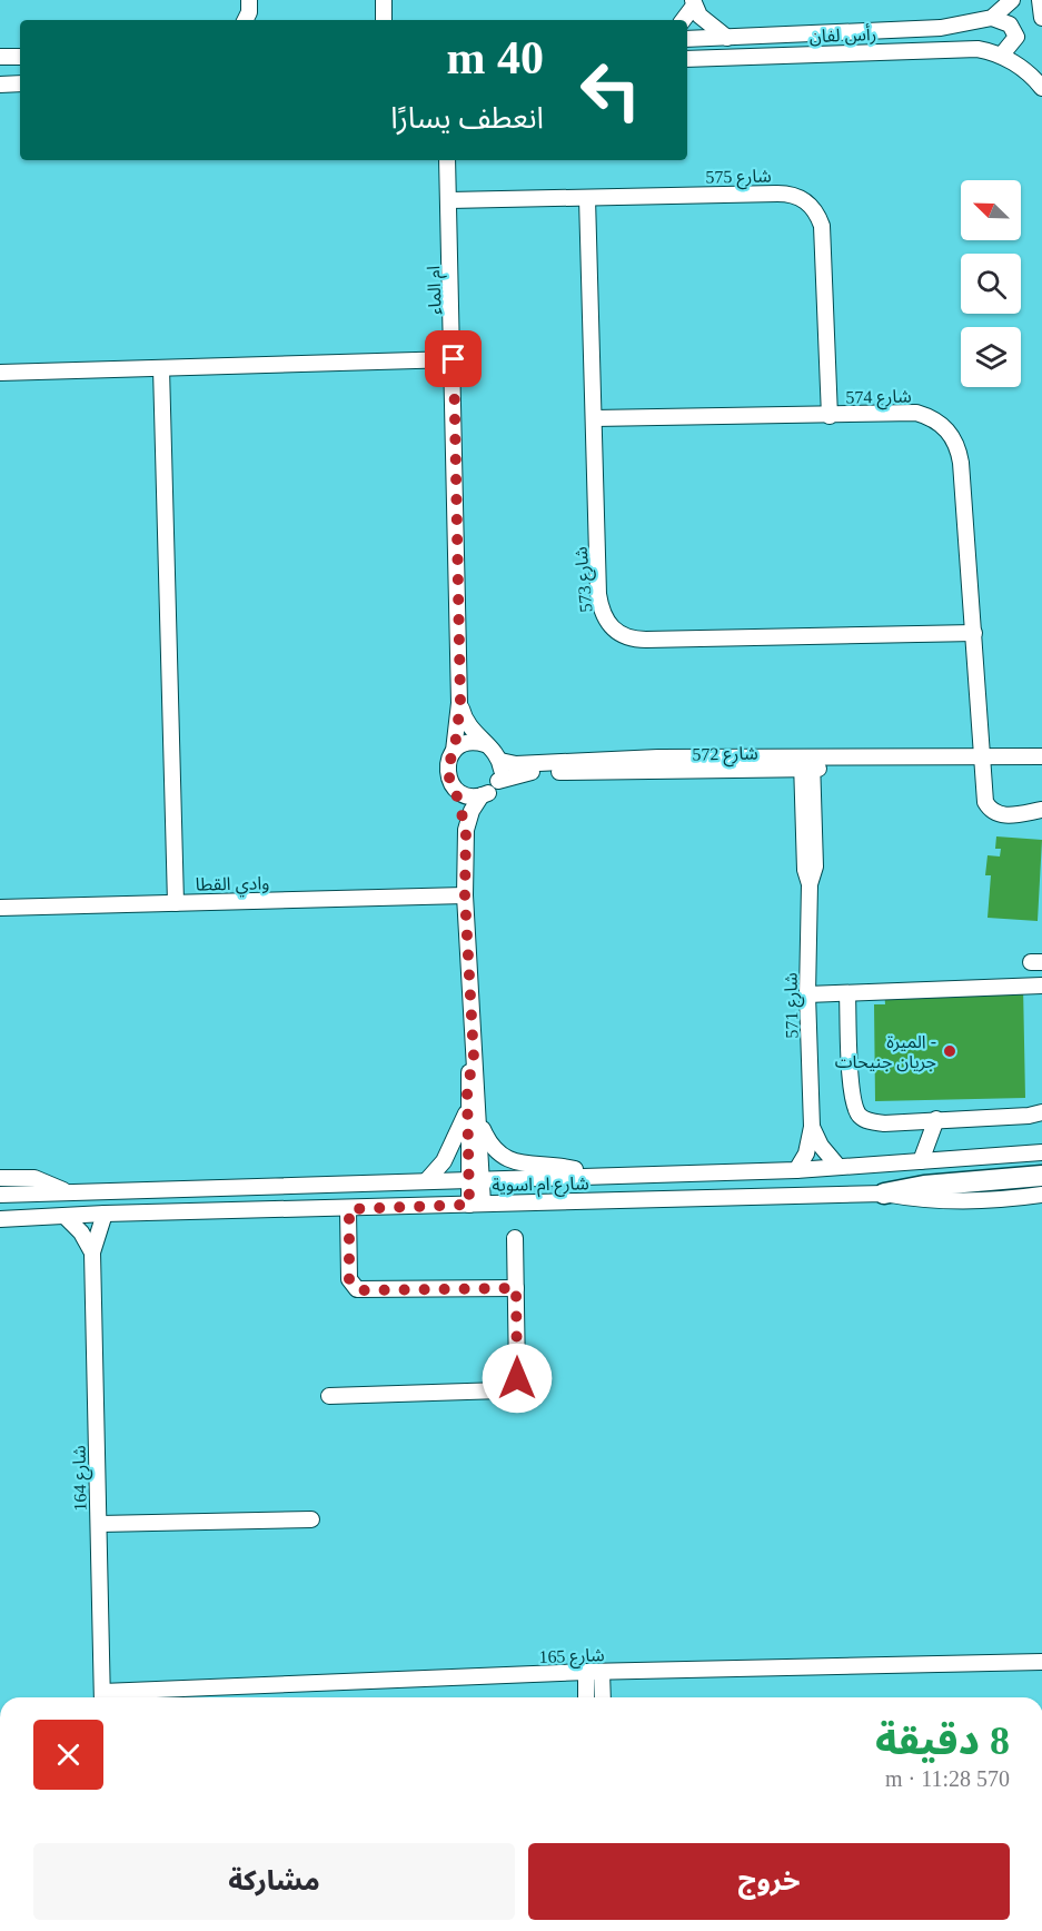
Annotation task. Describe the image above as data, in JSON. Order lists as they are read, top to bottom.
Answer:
{
  "streets": {
    "street": [
      "رأس لفان",
      "شارع 575",
      "ام الماء",
      "شارع 574",
      "شارع 573",
      "شارع 572",
      "وادي القطا",
      "شارع 571",
      "شارع ام اسوية",
      "شارع 164",
      "شارع 165"
    ]
  },
  "crossings": [
    ["شارع 575", "ام الماء"],
    ["شارع 575", "شارع 574"],
    ["شارع 575", "شارع 573"],
    ["ام الماء", "شارع 572"],
    ["شارع 574", "شارع 573"],
    ["شارع 574", "شارع 572"],
    ["شارع 572", "شارع 571"],
    ["شارع 571", "شارع ام اسوية"],
    ["شارع ام اسوية", "شارع 164"],
    ["شارع 164", "شارع 165"]
  ],
  "places": ["الميرة - جريان جنيحات"],
  "north": "top left",
  "page": {
    "turn": ["40 m", "انعطف يسارًا"],
    "heading": ["8 دقيقة", "570 m · 11:28"],
    "buttons": ["خروج", "مشاركة"]
  }
}
